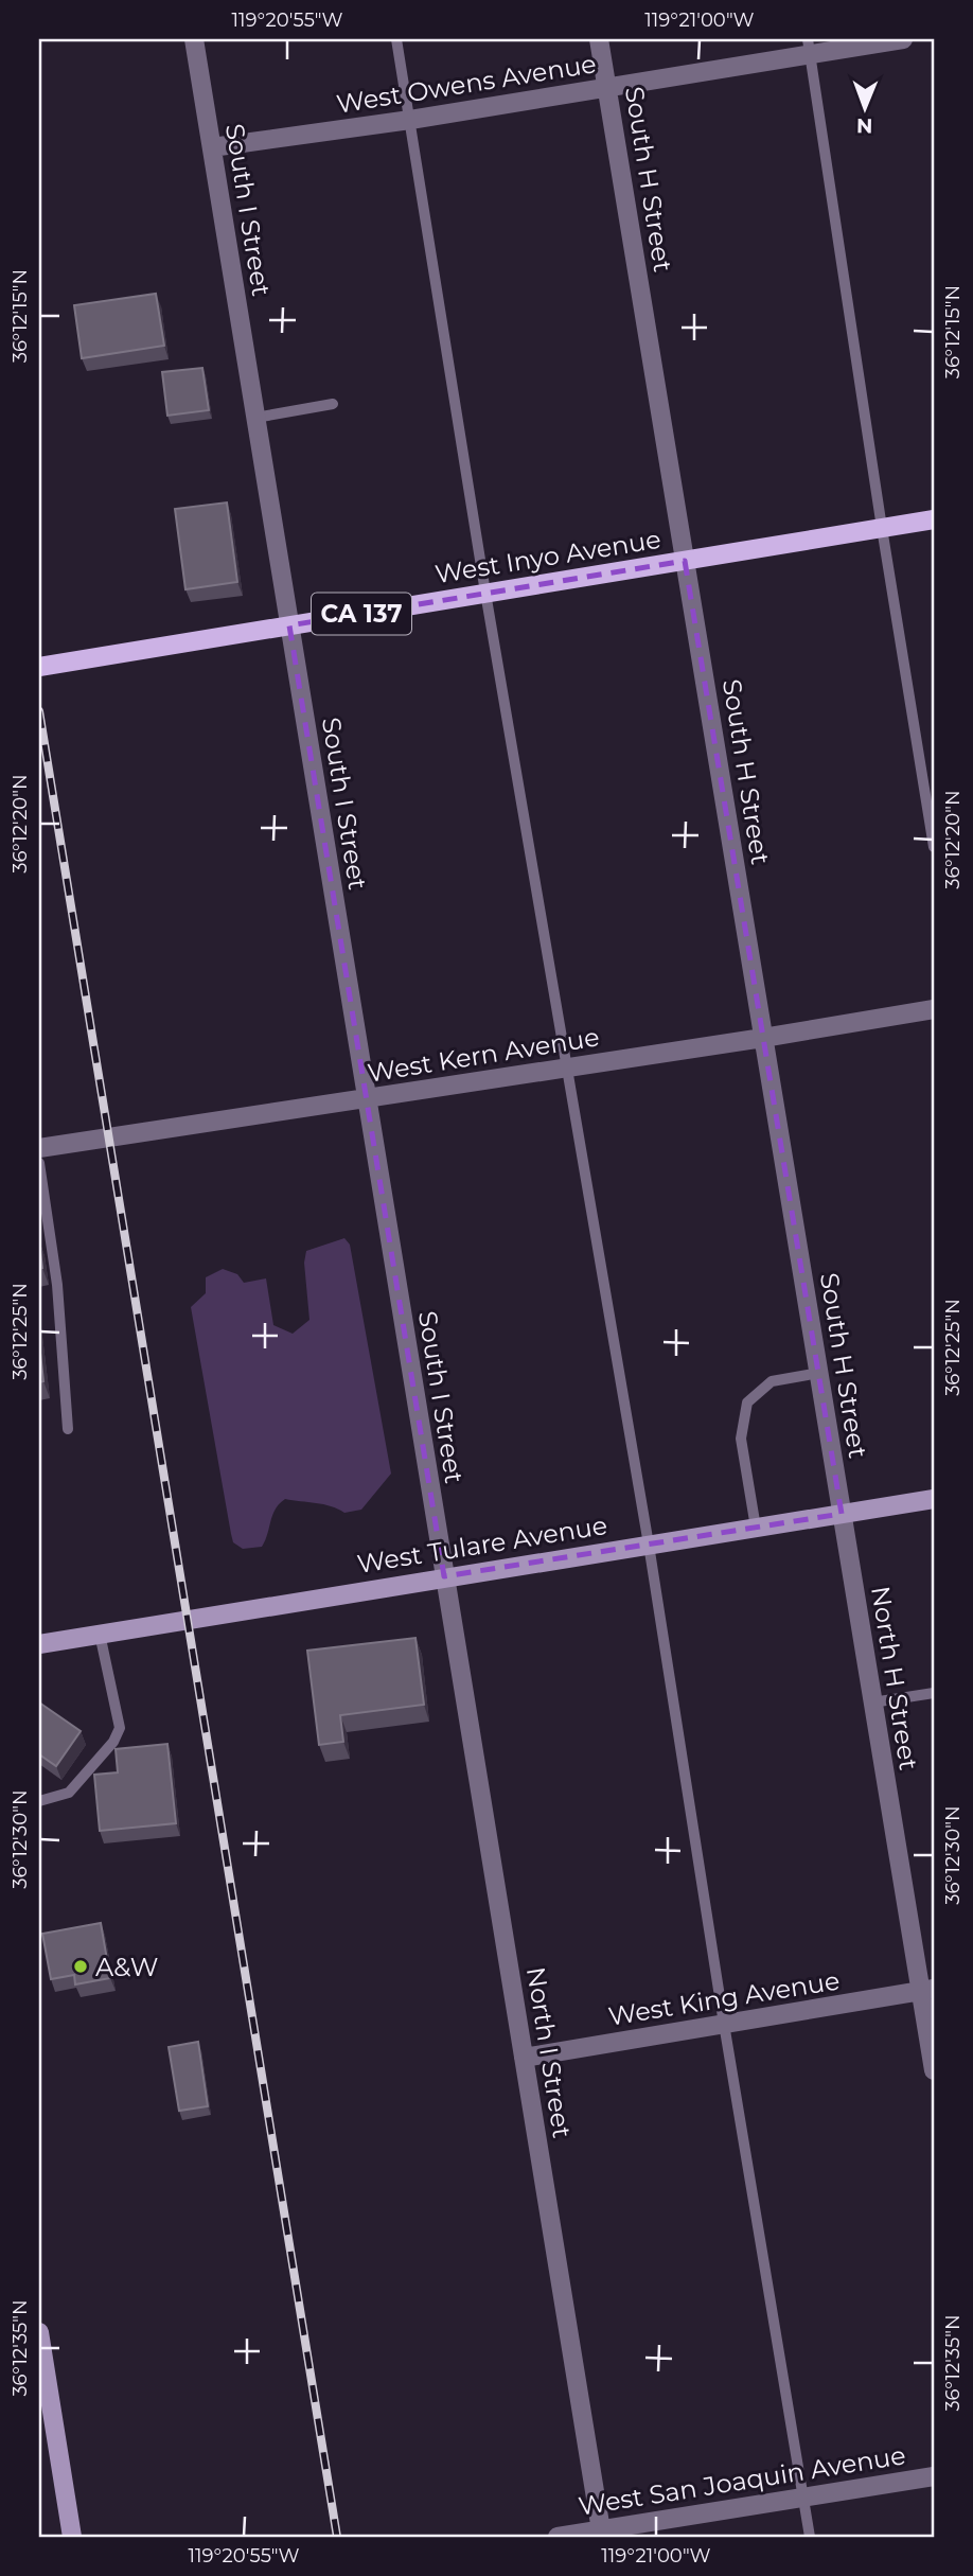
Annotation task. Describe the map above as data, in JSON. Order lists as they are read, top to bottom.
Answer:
{
  "streets": {
    "main road": ["West Inyo Avenue", "CA 137", "West Tulare Avenue"],
    "street": [
      "West Owens Avenue",
      "South H Street",
      "South I Street",
      "West Kern Avenue",
      "North H Street",
      "West King Avenue",
      "North I Street",
      "West San Joaquin Avenue"
    ]
  },
  "crossings": [
    ["West Owens Avenue", "South H Street"],
    ["West Owens Avenue", "South I Street"],
    ["South H Street", "West Inyo Avenue"],
    ["South H Street", "West Kern Avenue"],
    ["South H Street", "West Tulare Avenue"],
    ["South H Street", "North H Street"],
    ["South I Street", "West Inyo Avenue"],
    ["South I Street", "West Kern Avenue"],
    ["South I Street", "West Tulare Avenue"],
    ["South I Street", "North I Street"],
    ["West Tulare Avenue", "North H Street"],
    ["West Tulare Avenue", "North I Street"],
    ["North H Street", "West King Avenue"],
    ["West King Avenue", "North I Street"],
    ["North I Street", "West San Joaquin Avenue"]
  ],
  "places": ["A&W"],
  "north": "bottom",
  "coordinates": [
    "119°20'55\"W",
    "119°21'00\"W",
    "36°12'15\"N",
    "36°12'20\"N",
    "36°12'25\"N",
    "36°12'30\"N",
    "36°12'35\"N"
  ]
}
